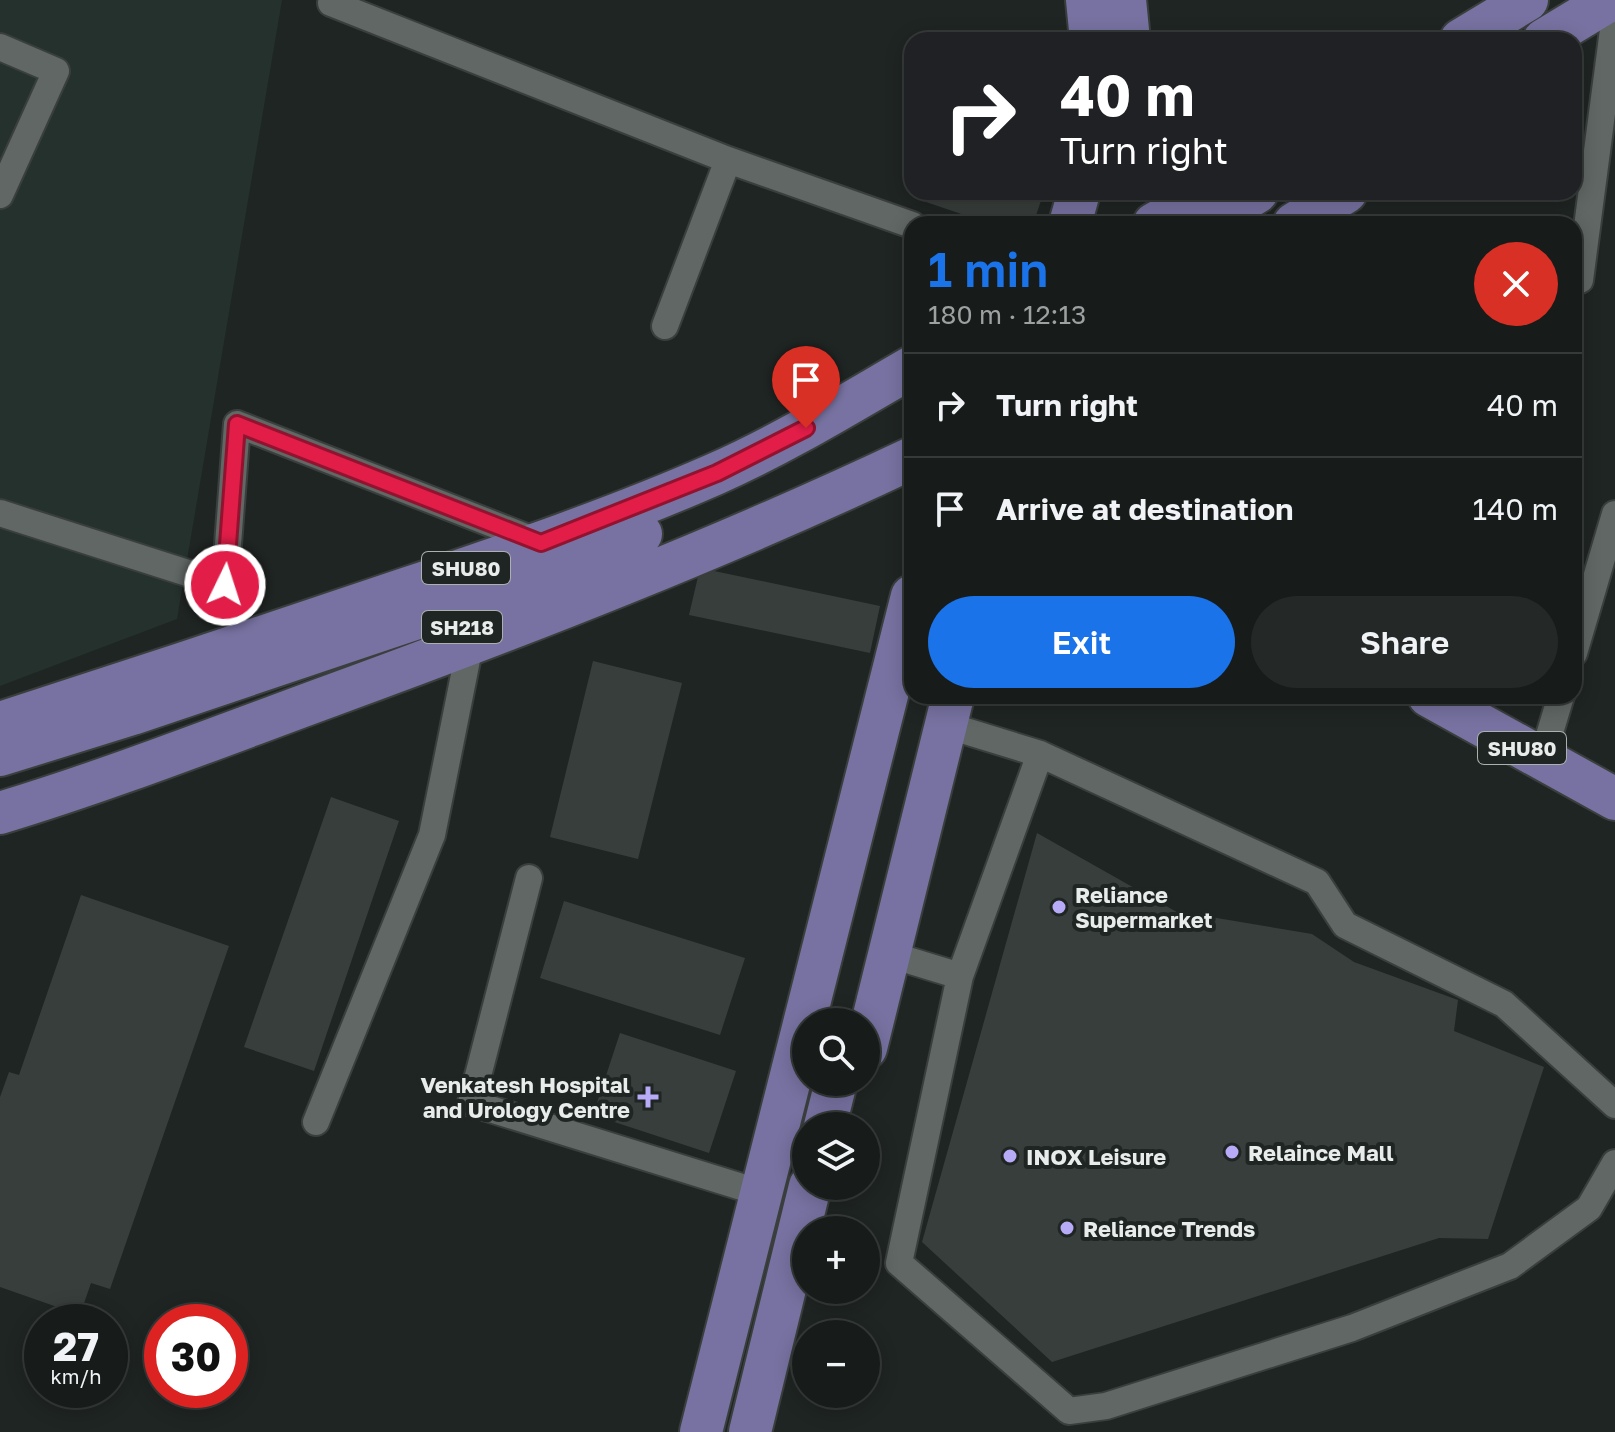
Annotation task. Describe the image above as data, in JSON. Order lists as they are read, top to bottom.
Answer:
{
  "streets": {
    "main road": ["SHU80", "SH218"]
  },
  "places": {
    "other": [
      "Reliance Supermarket",
      "Relaince Mall",
      "INOX Leisure",
      "Reliance Trends"
    ],
    "health": ["Venkatesh Hospital and Urology Centre"]
  },
  "page": {
    "turn": ["40 m", "Turn right"],
    "heading": ["1 min", "180 m · 12:13"],
    "list": [
      {
        "name": "Turn right",
        "value": "40 m"
      },
      {
        "name": "Arrive at destination",
        "value": "140 m"
      }
    ],
    "buttons": ["Exit", "Share"],
    "map_buttons": ["+", "−"],
    "speed": "27 km/h",
    "limit": "30"
  }
}
